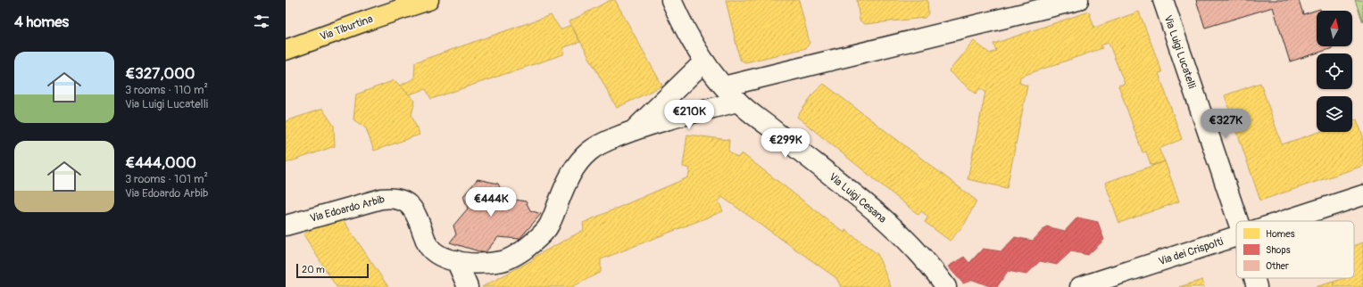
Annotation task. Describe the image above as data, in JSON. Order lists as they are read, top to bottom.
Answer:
{
  "streets": {
    "main road": ["Via Tiburtina"],
    "street": [
      "Via Luigi Lucatelli",
      "Via Luigi Cesana",
      "Via Edoardo Arbib",
      "Via dei Crispolti"
    ]
  },
  "crossings": [
    ["Via Luigi Cesana", "Via Edoardo Arbib"]
  ],
  "legend": ["Homes", "Shops", "Other"],
  "scale_bar": "20 m",
  "north": "top",
  "page": {
    "heading": "4 homes",
    "list": [
      {
        "name": "€327,000",
        "note": "3 rooms · 110 m² · Via Luigi Lucatelli"
      },
      {
        "name": "€444,000",
        "note": "3 rooms · 101 m² · Via Edoardo Arbib"
      }
    ],
    "price": [
      "€210K",
      "€327K",
      "€299K",
      "€444K"
    ],
    "scale": "20 m"
  }
}
